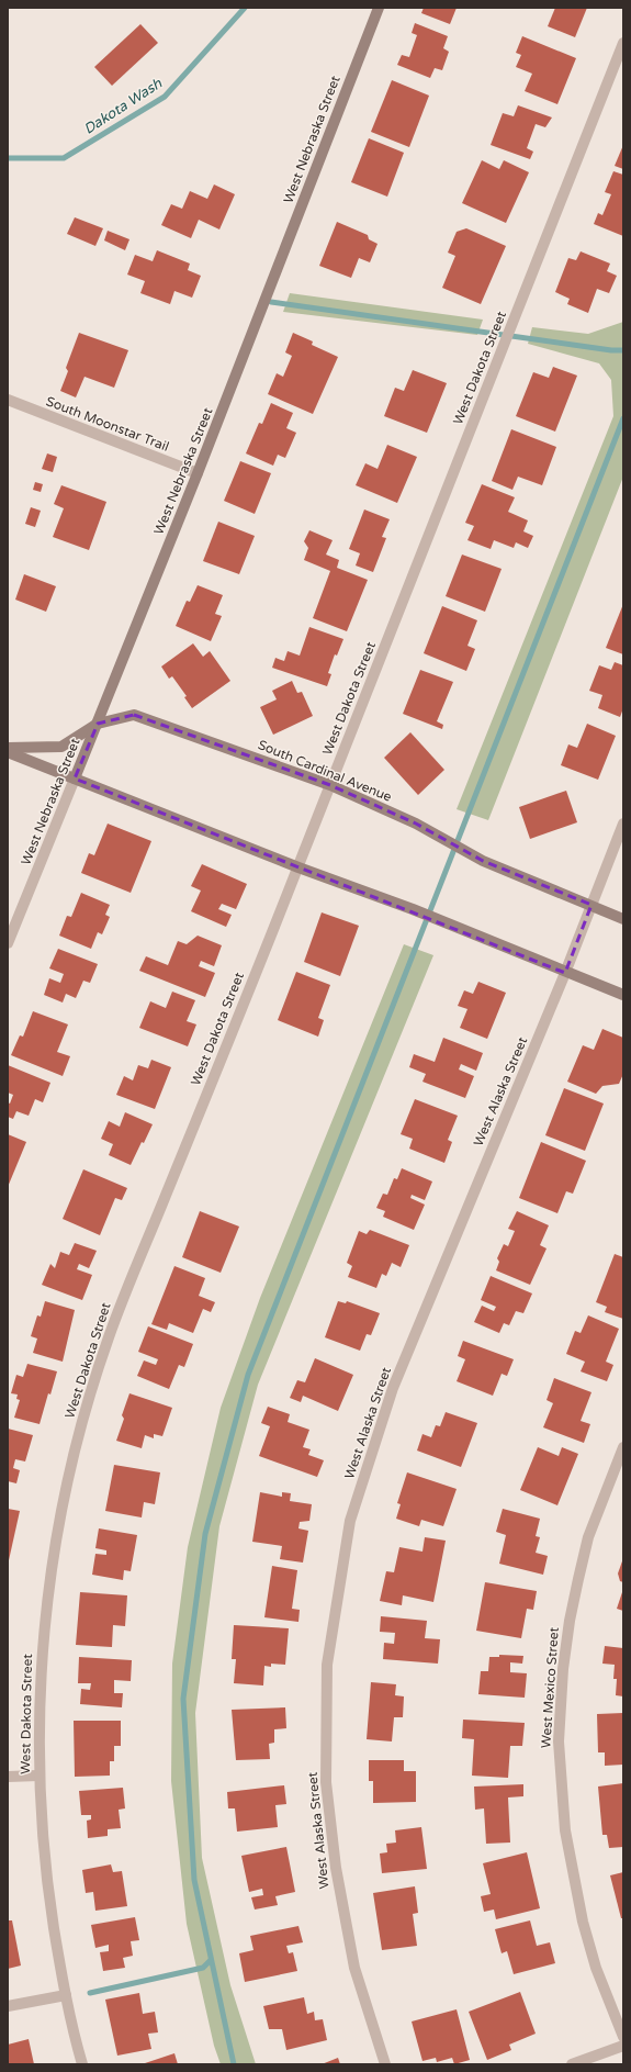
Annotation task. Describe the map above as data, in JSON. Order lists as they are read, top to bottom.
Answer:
{
  "streets": {
    "main road": ["West Nebraska Street", "South Cardinal Avenue"],
    "street": [
      "West Dakota Street",
      "South Moonstar Trail",
      "West Alaska Street",
      "West Mexico Street"
    ]
  },
  "crossings": [
    ["West Nebraska Street", "South Moonstar Trail"],
    ["West Nebraska Street", "South Cardinal Avenue"],
    ["West Dakota Street", "South Cardinal Avenue"],
    ["South Cardinal Avenue", "West Alaska Street"]
  ],
  "water": ["Dakota Wash"]
}
